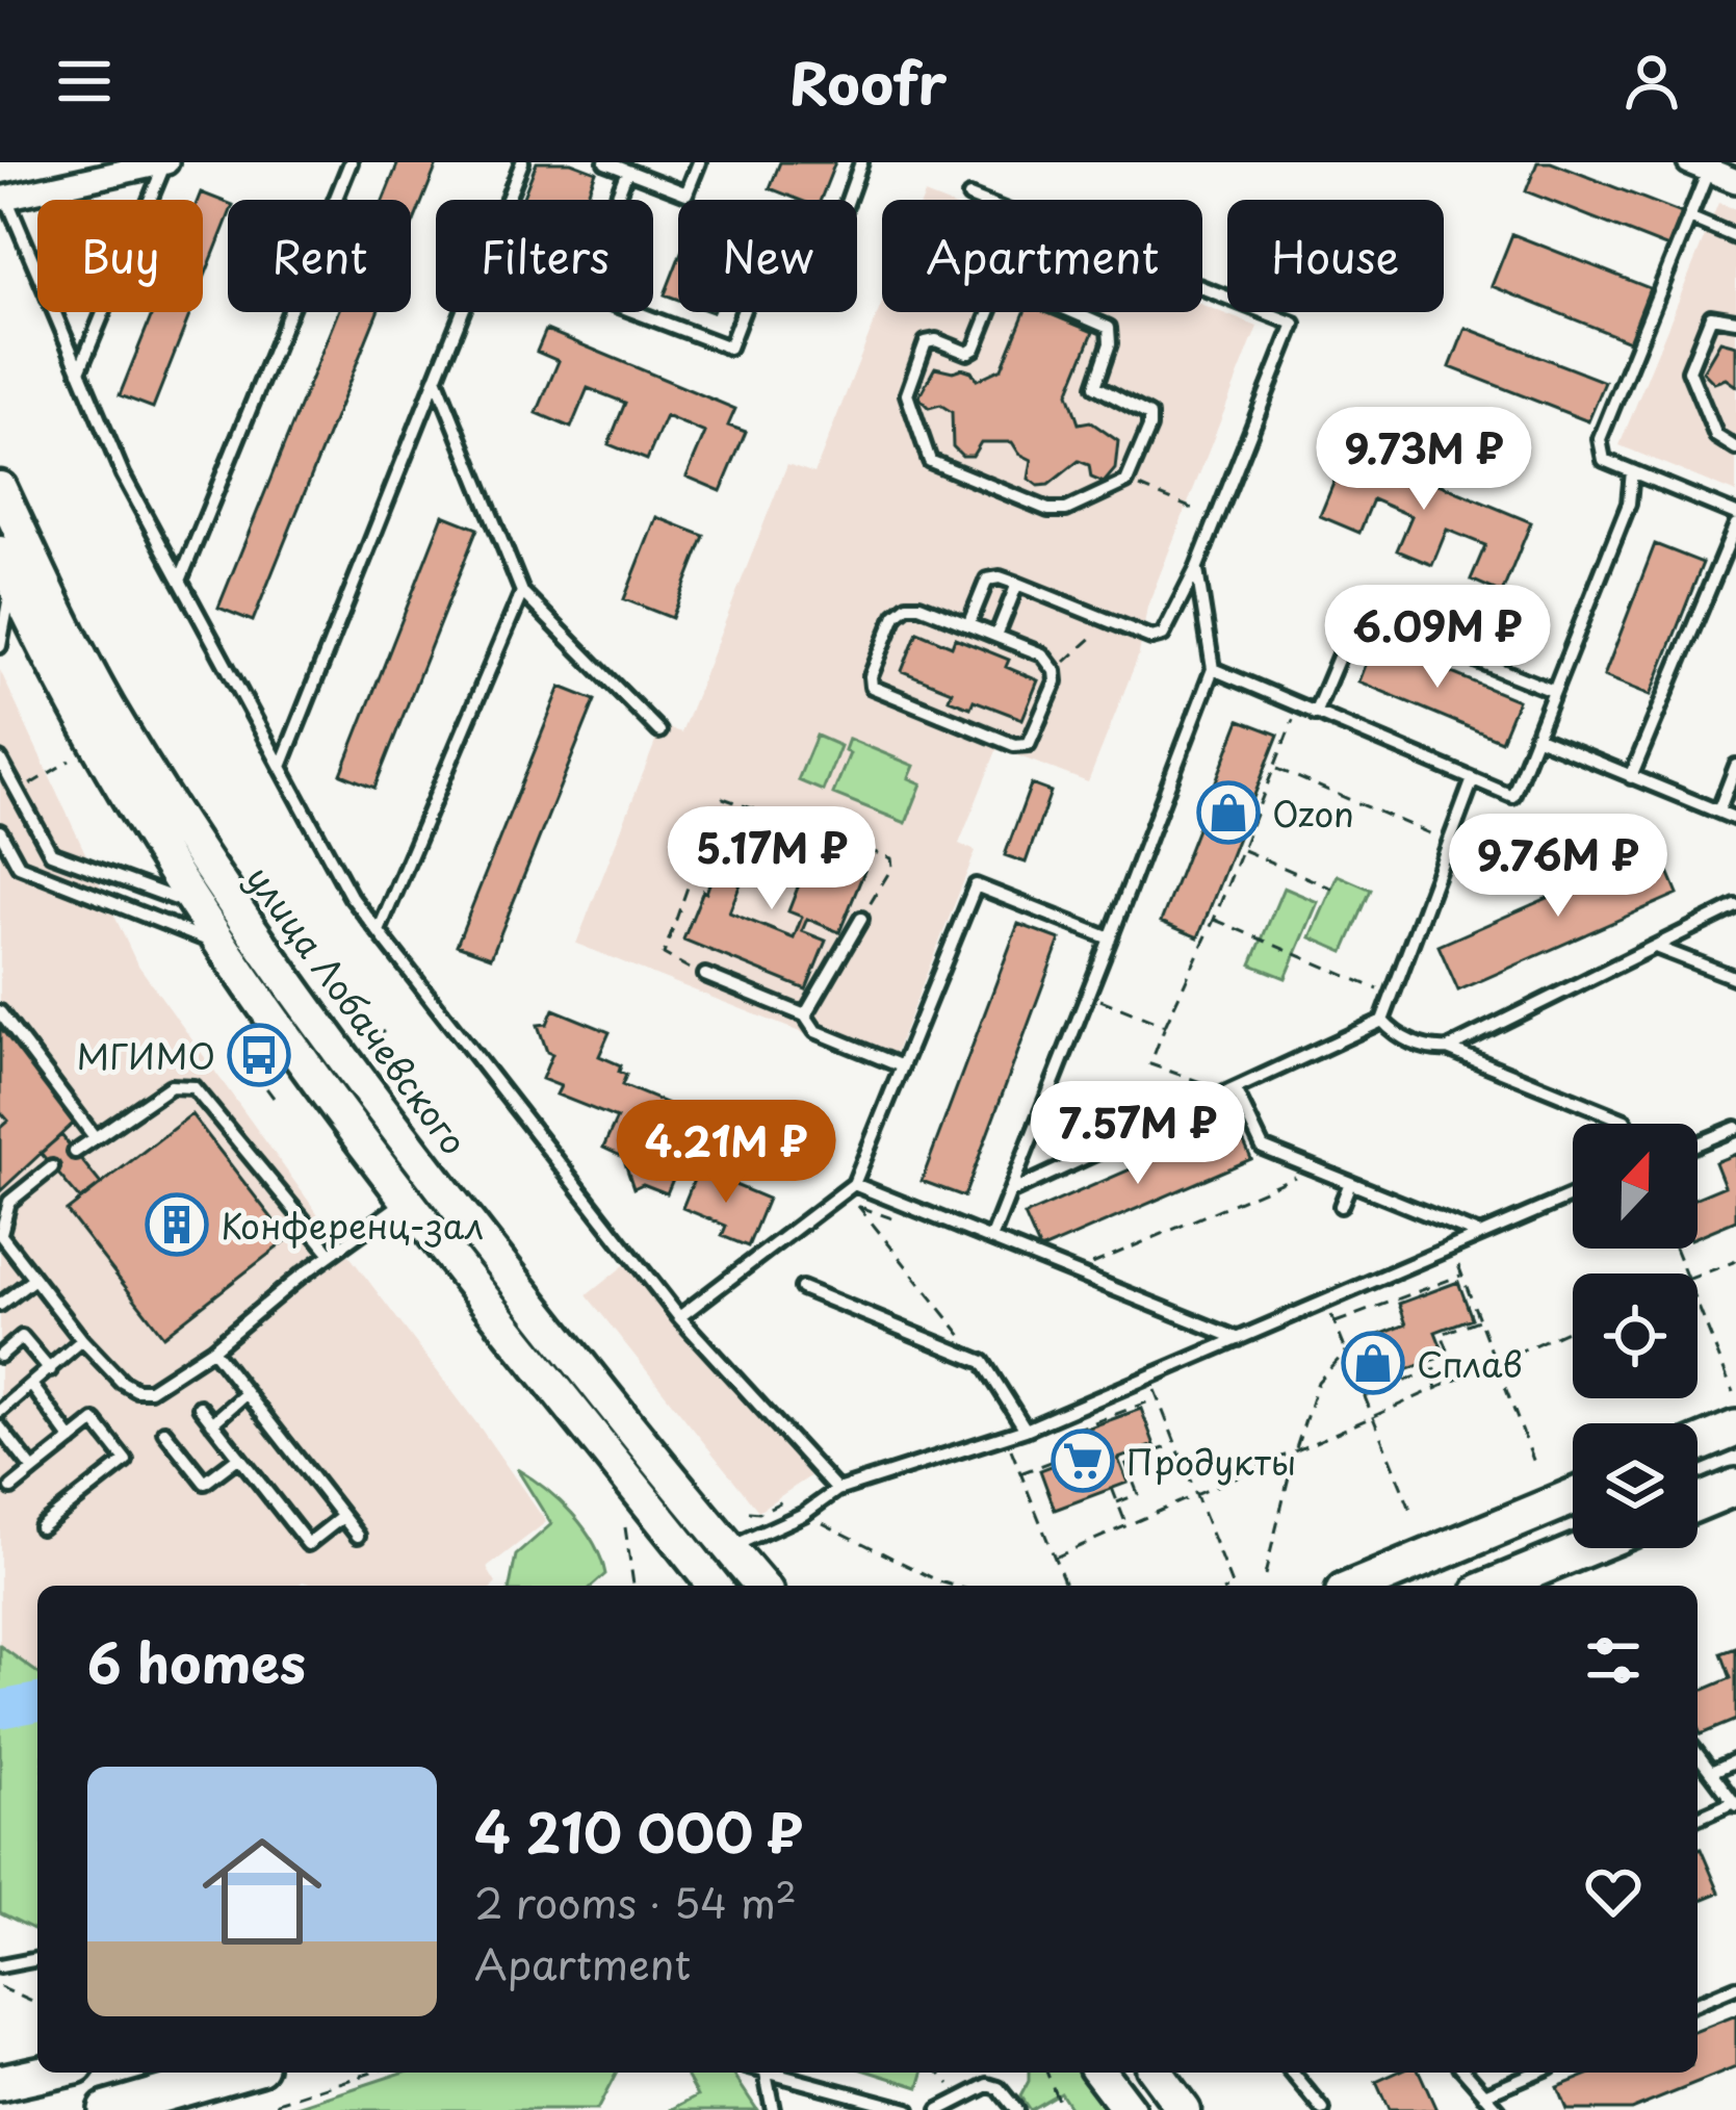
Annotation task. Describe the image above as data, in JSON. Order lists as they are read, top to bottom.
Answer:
{
  "streets": {
    "main road": ["улица Лобачевского"]
  },
  "places": {
    "shop": ["Ozon", "Сплав"],
    "bus stop": ["МГИМО"],
    "building": ["Конференц-зал"],
    "supermarket": ["Продукты"]
  },
  "north": "top",
  "page": {
    "header": "Roofr",
    "chip": [
      "Buy",
      "Rent",
      "Filters",
      "New",
      "Apartment",
      "House"
    ],
    "price": [
      "9.73M ₽",
      "6.09M ₽",
      "5.17M ₽",
      "9.76M ₽",
      "7.57M ₽",
      "4.21M ₽"
    ],
    "heading": "6 homes",
    "list": [
      {
        "name": "4 210 000 ₽",
        "note": "2 rooms · 54 m² · Apartment"
      }
    ]
  }
}
